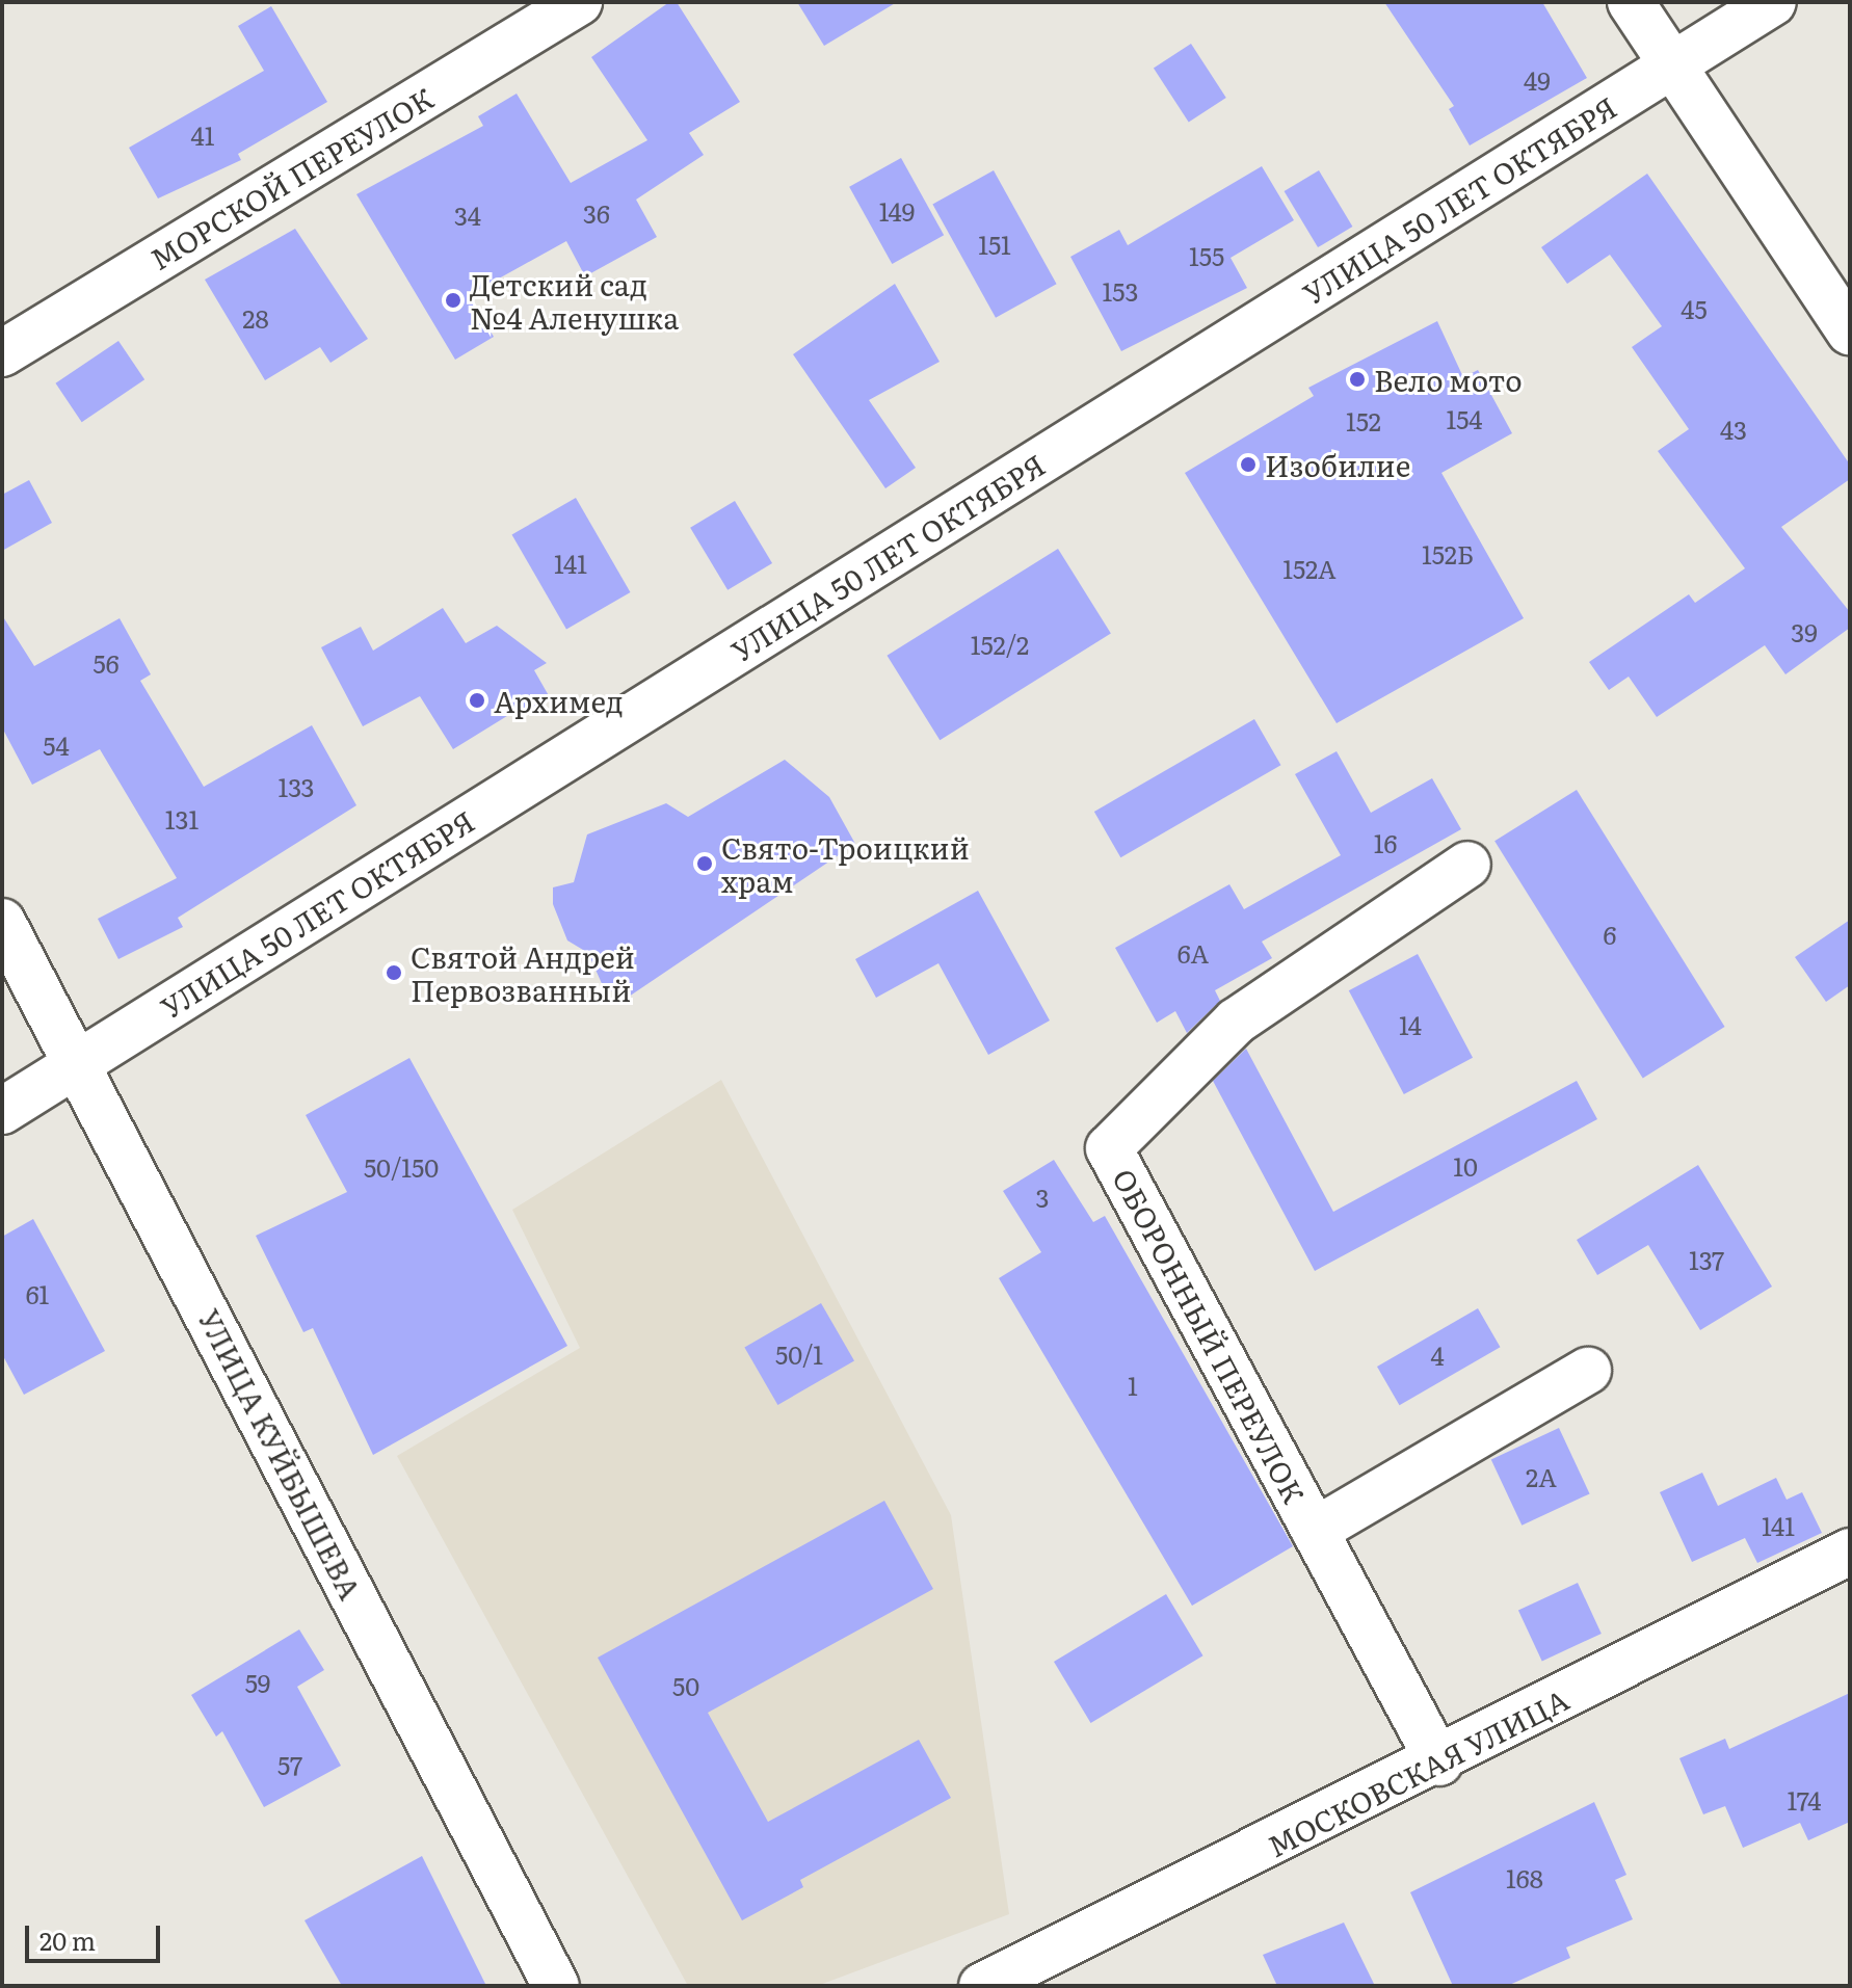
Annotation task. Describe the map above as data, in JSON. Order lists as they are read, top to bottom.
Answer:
{
  "streets": {
    "street": [
      "МОРСКОЙ ПЕРЕУЛОК",
      "УЛИЦА 50 ЛЕТ ОКТЯБРЯ",
      "ОБОРОННЫЙ ПЕРЕУЛОК",
      "УЛИЦА КУЙБЫШЕВА",
      "МОСКОВСКАЯ УЛИЦА"
    ]
  },
  "crossings": [
    ["УЛИЦА 50 ЛЕТ ОКТЯБРЯ", "УЛИЦА КУЙБЫШЕВА"],
    ["ОБОРОННЫЙ ПЕРЕУЛОК", "МОСКОВСКАЯ УЛИЦА"]
  ],
  "places": [
    "Детский сад №4 Аленушка",
    "Вело мото",
    "Изобилие",
    "Архимед",
    "Свято-Троицкий храм",
    "Святой Андрей Первозванный"
  ],
  "house_numbers": [
    "49",
    "41",
    "149",
    "36",
    "34",
    "151",
    "155",
    "153",
    "45",
    "28",
    "154",
    "152",
    "43",
    "152Б",
    "141",
    "152А",
    "39",
    "152/2",
    "56",
    "54",
    "133",
    "131",
    "16",
    "6",
    "6А",
    "14",
    "10",
    "50/150",
    "3",
    "137",
    "61",
    "50/1",
    "4",
    "1",
    "2А",
    "141",
    "59",
    "50",
    "57",
    "174",
    "168"
  ],
  "scale_bar": "20 m"
}
